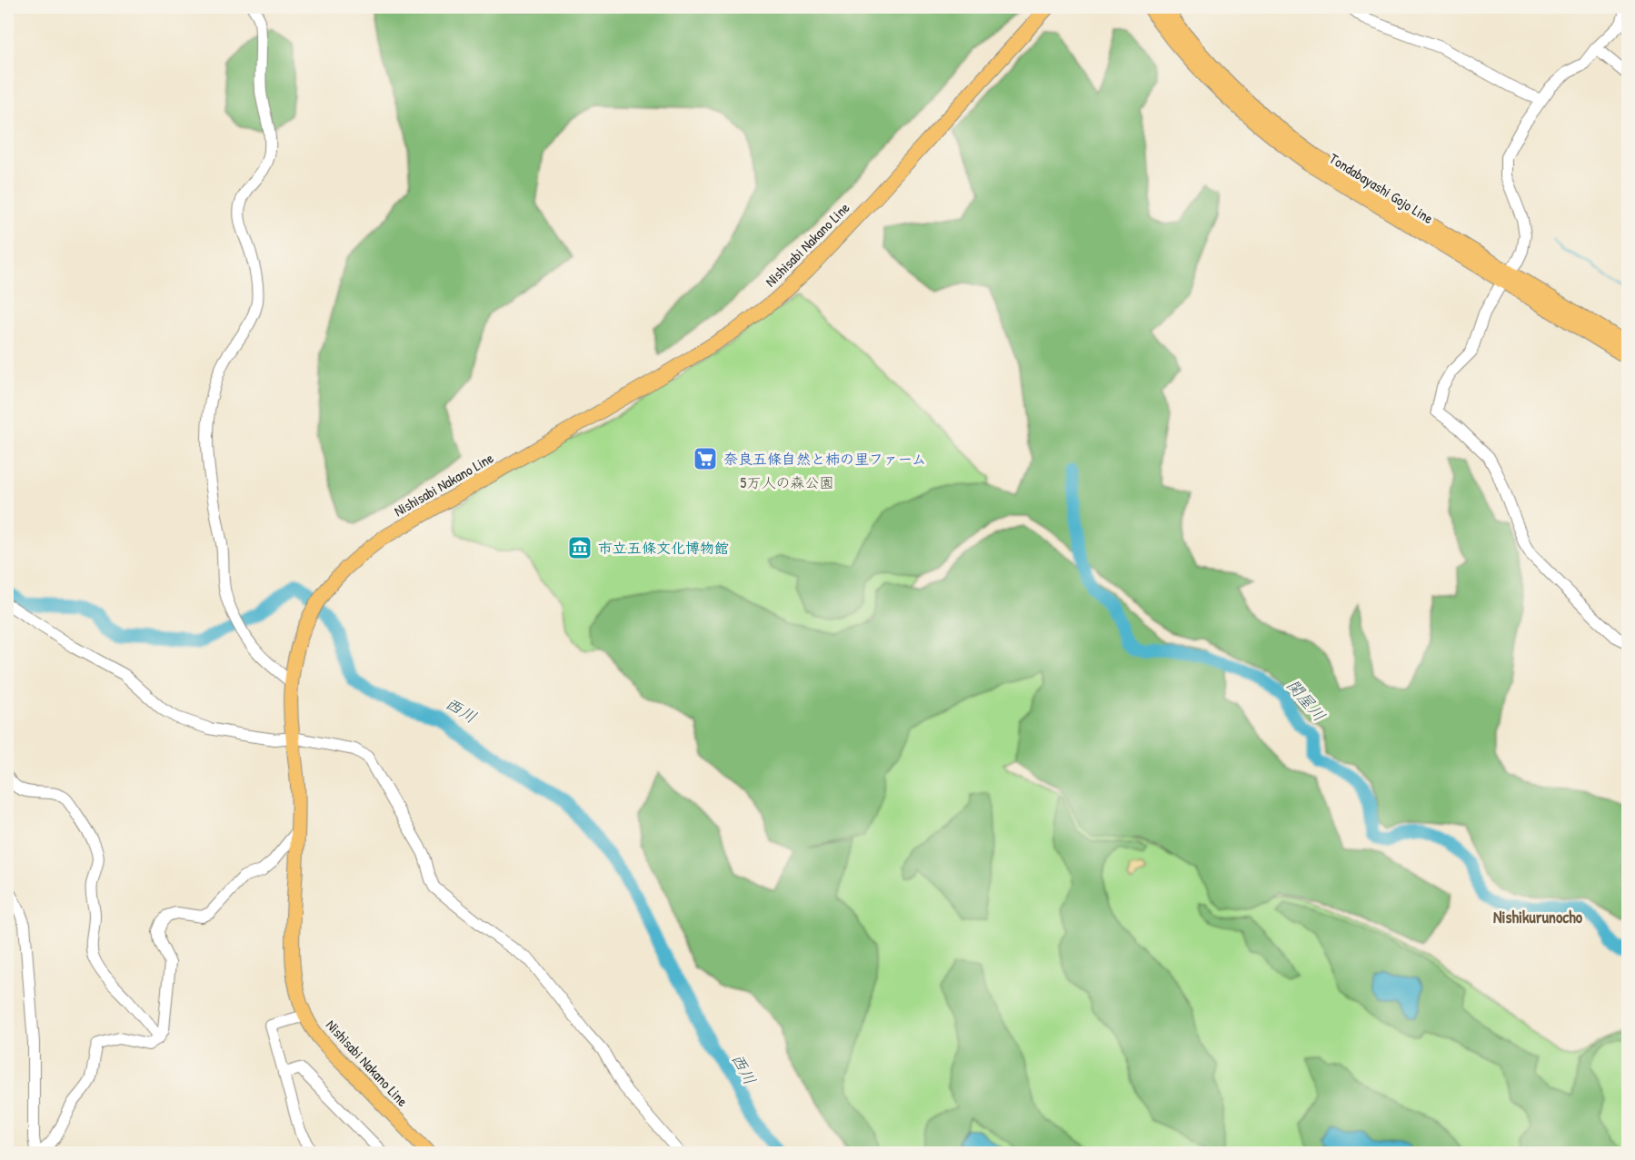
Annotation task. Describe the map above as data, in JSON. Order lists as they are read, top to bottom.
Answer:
{
  "streets": {
    "main road": ["Tondabayashi Gojo Line", "Nishisabi Nakano Line"]
  },
  "districts": ["Nishikurunocho"],
  "water": ["関屋川", "西川"],
  "parks": ["5万人の森公園"],
  "places": {
    "supermarket": ["奈良五條自然と柿の里ファーム"],
    "museum": ["市立五條文化博物館"]
  }
}
